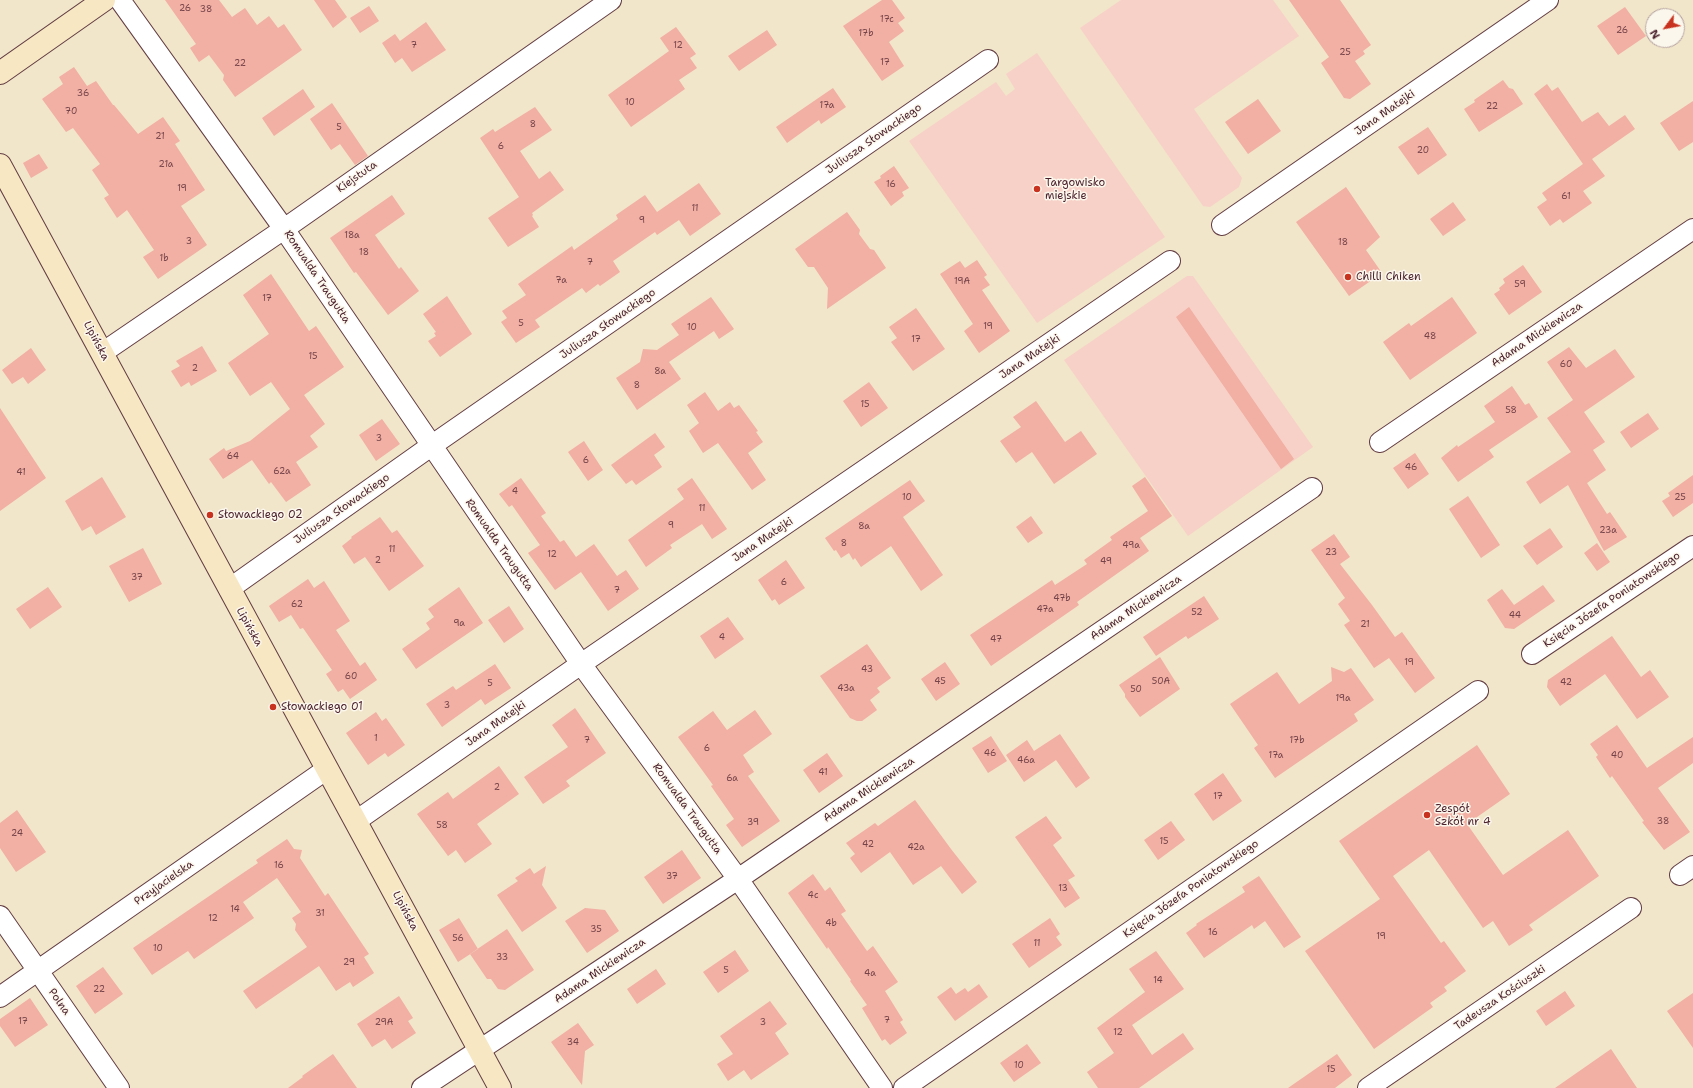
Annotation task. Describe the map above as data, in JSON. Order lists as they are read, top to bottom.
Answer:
{
  "streets": {
    "street": [
      "Jana Matejki",
      "Juliusza Słowackiego",
      "Kiejstuta",
      "Romualda Traugutta",
      "Adama Mickiewicza",
      "Lipińska",
      "Księcia Józefa Poniatowskiego",
      "Przyjacielska",
      "Tadeusza Kościuszki",
      "Polna"
    ]
  },
  "crossings": [
    ["Jana Matejki", "Romualda Traugutta"],
    ["Jana Matejki", "Lipińska"],
    ["Juliusza Słowackiego", "Romualda Traugutta"],
    ["Juliusza Słowackiego", "Lipińska"],
    ["Kiejstuta", "Romualda Traugutta"],
    ["Kiejstuta", "Lipińska"],
    ["Romualda Traugutta", "Adama Mickiewicza"],
    ["Adama Mickiewicza", "Lipińska"],
    ["Lipińska", "Przyjacielska"],
    ["Przyjacielska", "Polna"]
  ],
  "places": [
    "Targowisko miejskie",
    "Chilli Chiken",
    "Słowackiego 02",
    "Słowackiego 01",
    "Zespół Szkół nr 4"
  ],
  "house_numbers": [
    "26",
    "38",
    "17c",
    "26",
    "17b",
    "7",
    "12",
    "25",
    "17",
    "22",
    "36",
    "10",
    "17a",
    "22",
    "70",
    "8",
    "5",
    "21",
    "6",
    "20",
    "21a",
    "16",
    "19",
    "61",
    "11",
    "9",
    "18a",
    "3",
    "18",
    "18",
    "1b",
    "7",
    "7a",
    "19A",
    "59",
    "17",
    "5",
    "19",
    "10",
    "48",
    "17",
    "15",
    "60",
    "2",
    "8a",
    "8",
    "15",
    "58",
    "3",
    "64",
    "6",
    "46",
    "62a",
    "41",
    "4",
    "10",
    "25",
    "11",
    "9",
    "8a",
    "23a",
    "8",
    "49a",
    "11",
    "23",
    "12",
    "2",
    "49",
    "37",
    "6",
    "7",
    "47b",
    "62",
    "47a",
    "52",
    "44",
    "9a",
    "21",
    "4",
    "47",
    "19",
    "43",
    "60",
    "45",
    "50A",
    "42",
    "5",
    "43a",
    "50",
    "19a",
    "3",
    "1",
    "7",
    "17b",
    "6",
    "46",
    "17a",
    "40",
    "46a",
    "41",
    "6a",
    "2",
    "17",
    "38",
    "39",
    "58",
    "24",
    "15",
    "42",
    "42a",
    "16",
    "37",
    "13",
    "4c",
    "14",
    "31",
    "12",
    "4b",
    "35",
    "16",
    "19",
    "56",
    "11",
    "10",
    "33",
    "29",
    "5",
    "4a",
    "14",
    "22",
    "7",
    "17",
    "29A",
    "3",
    "12",
    "34",
    "10",
    "15"
  ],
  "north": "bottom left"
}
